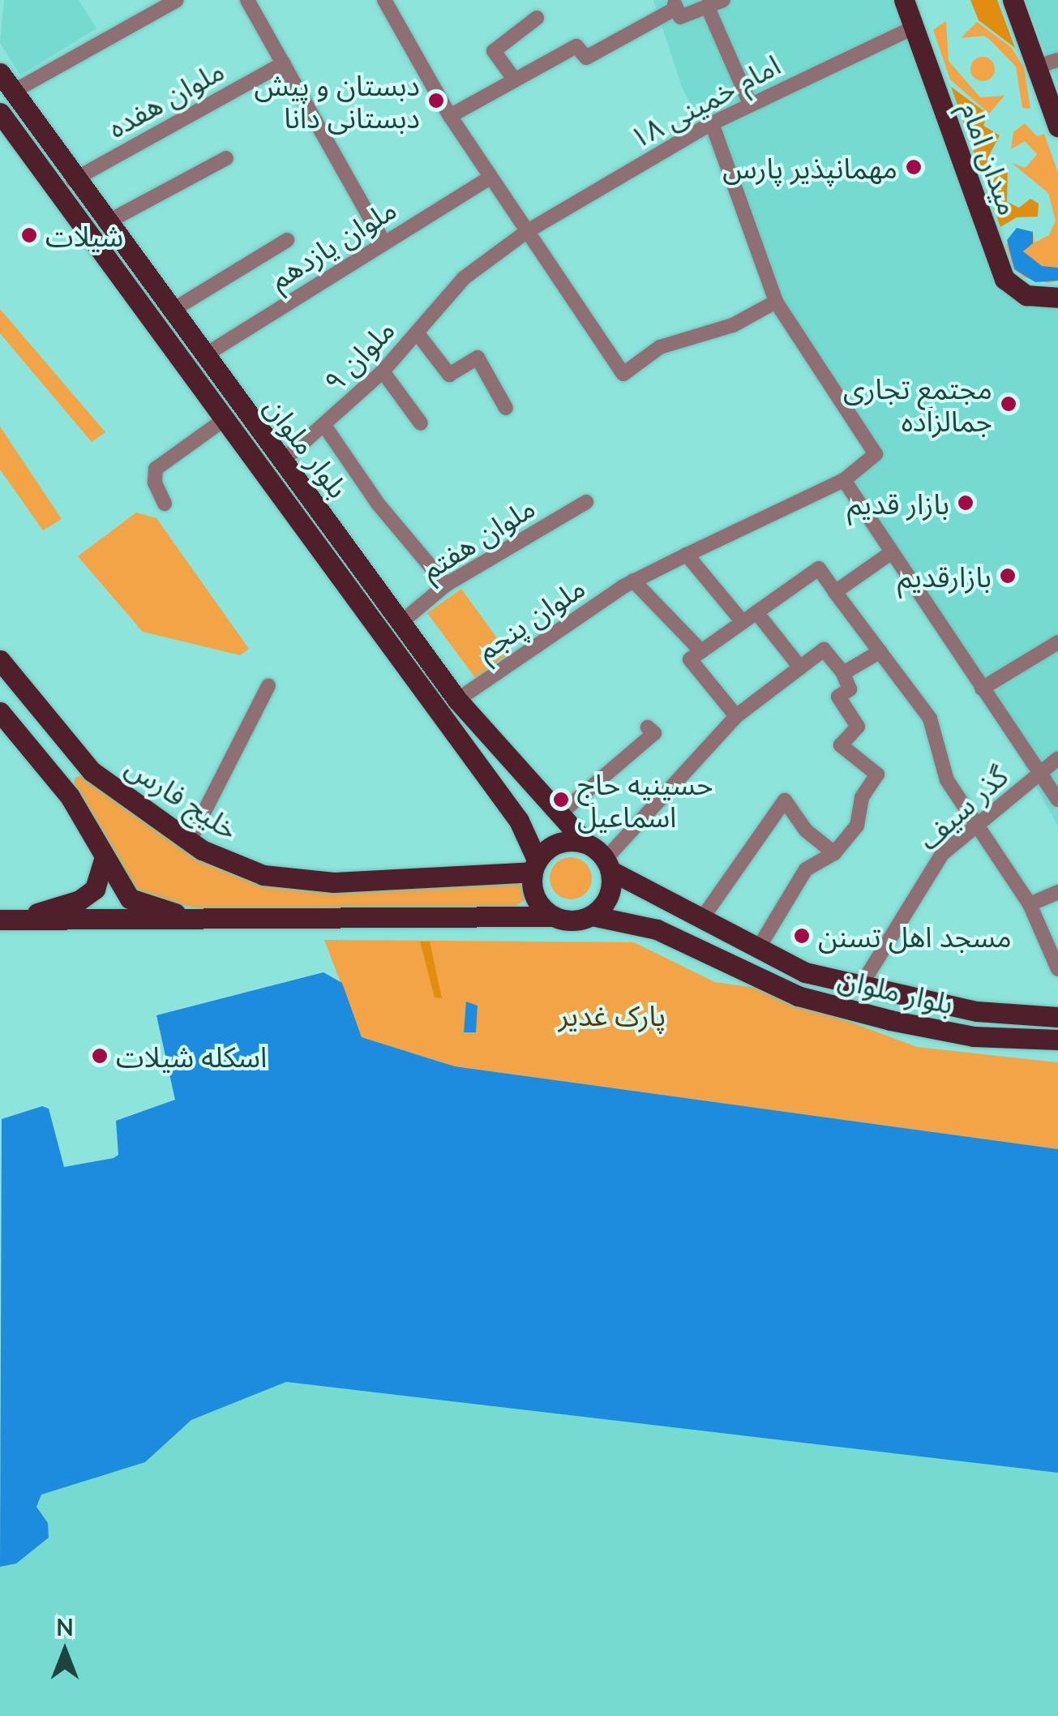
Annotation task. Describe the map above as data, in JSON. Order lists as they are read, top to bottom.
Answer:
{
  "streets": {
    "main road": ["میدان امام", "بلوار ملوان", "خلیج فارس"],
    "street": [
      "ملوان هفده",
      "امام خمینی ۱۸",
      "ملوان یازدهم",
      "ملوان ۹",
      "ملوان هفتم",
      "ملوان پنجم",
      "گذر سیف"
    ]
  },
  "crossings": [
    ["ملوان هفده", "بلوار ملوان"],
    ["امام خمینی ۱۸", "میدان امام"],
    ["امام خمینی ۱۸", "ملوان ۹"],
    ["ملوان یازدهم", "بلوار ملوان"],
    ["ملوان ۹", "بلوار ملوان"],
    ["بلوار ملوان", "ملوان هفتم"],
    ["بلوار ملوان", "ملوان پنجم"],
    ["بلوار ملوان", "خلیج فارس"],
    ["بلوار ملوان", "گذر سیف"]
  ],
  "parks": ["پارک غدیر"],
  "places": [
    "دبستان و پیش دبستانی دانا",
    "مهمانپذیر پارس",
    "شیلات",
    "مجتمع تجاری جمالزاده",
    "بازار قدیم",
    "بازارقدیم",
    "حسینیه حاج اسماعیل",
    "مسجد اهل تسنن",
    "اسکله شیلات"
  ],
  "north": "top"
}
